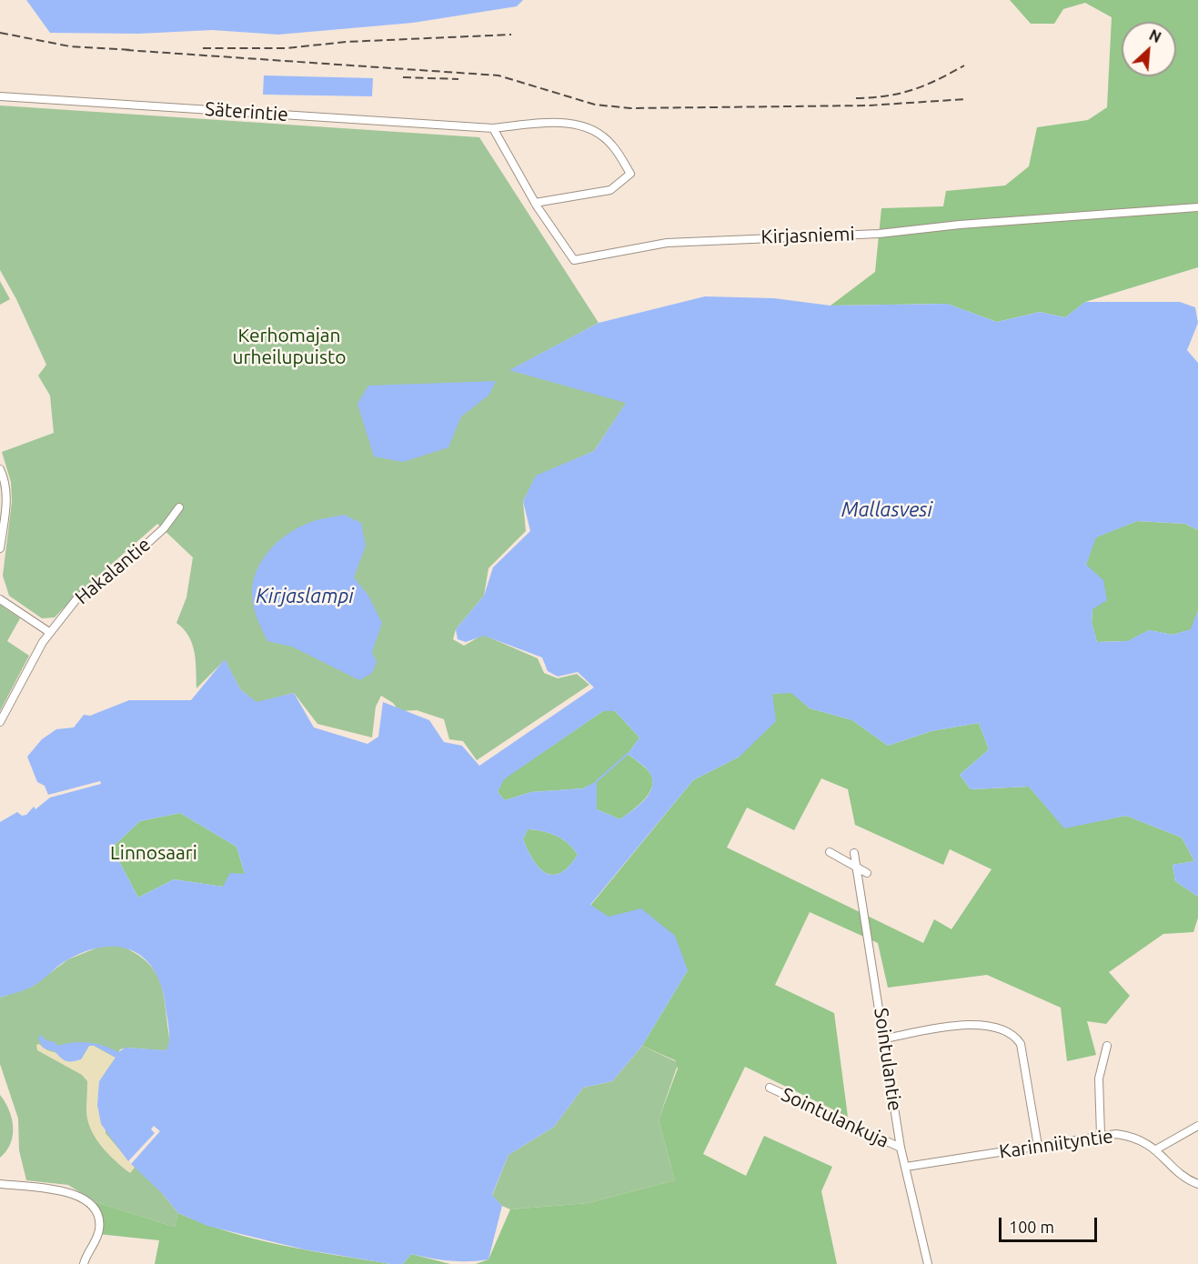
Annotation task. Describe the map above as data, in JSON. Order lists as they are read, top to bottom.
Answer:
{
  "streets": {
    "street": [
      "Säterintie",
      "Kirjasniemi",
      "Hakalantie",
      "Sointulantie",
      "Sointulankuja",
      "Karinniityntie"
    ]
  },
  "crossings": [
    ["Säterintie", "Kirjasniemi"],
    ["Sointulantie", "Sointulankuja"],
    ["Sointulantie", "Karinniityntie"]
  ],
  "water": ["Mallasvesi", "Kirjaslampi"],
  "parks": ["Kerhomajan urheilupuisto", "Linnosaari"],
  "scale_bar": "100 m",
  "north": "top right"
}
